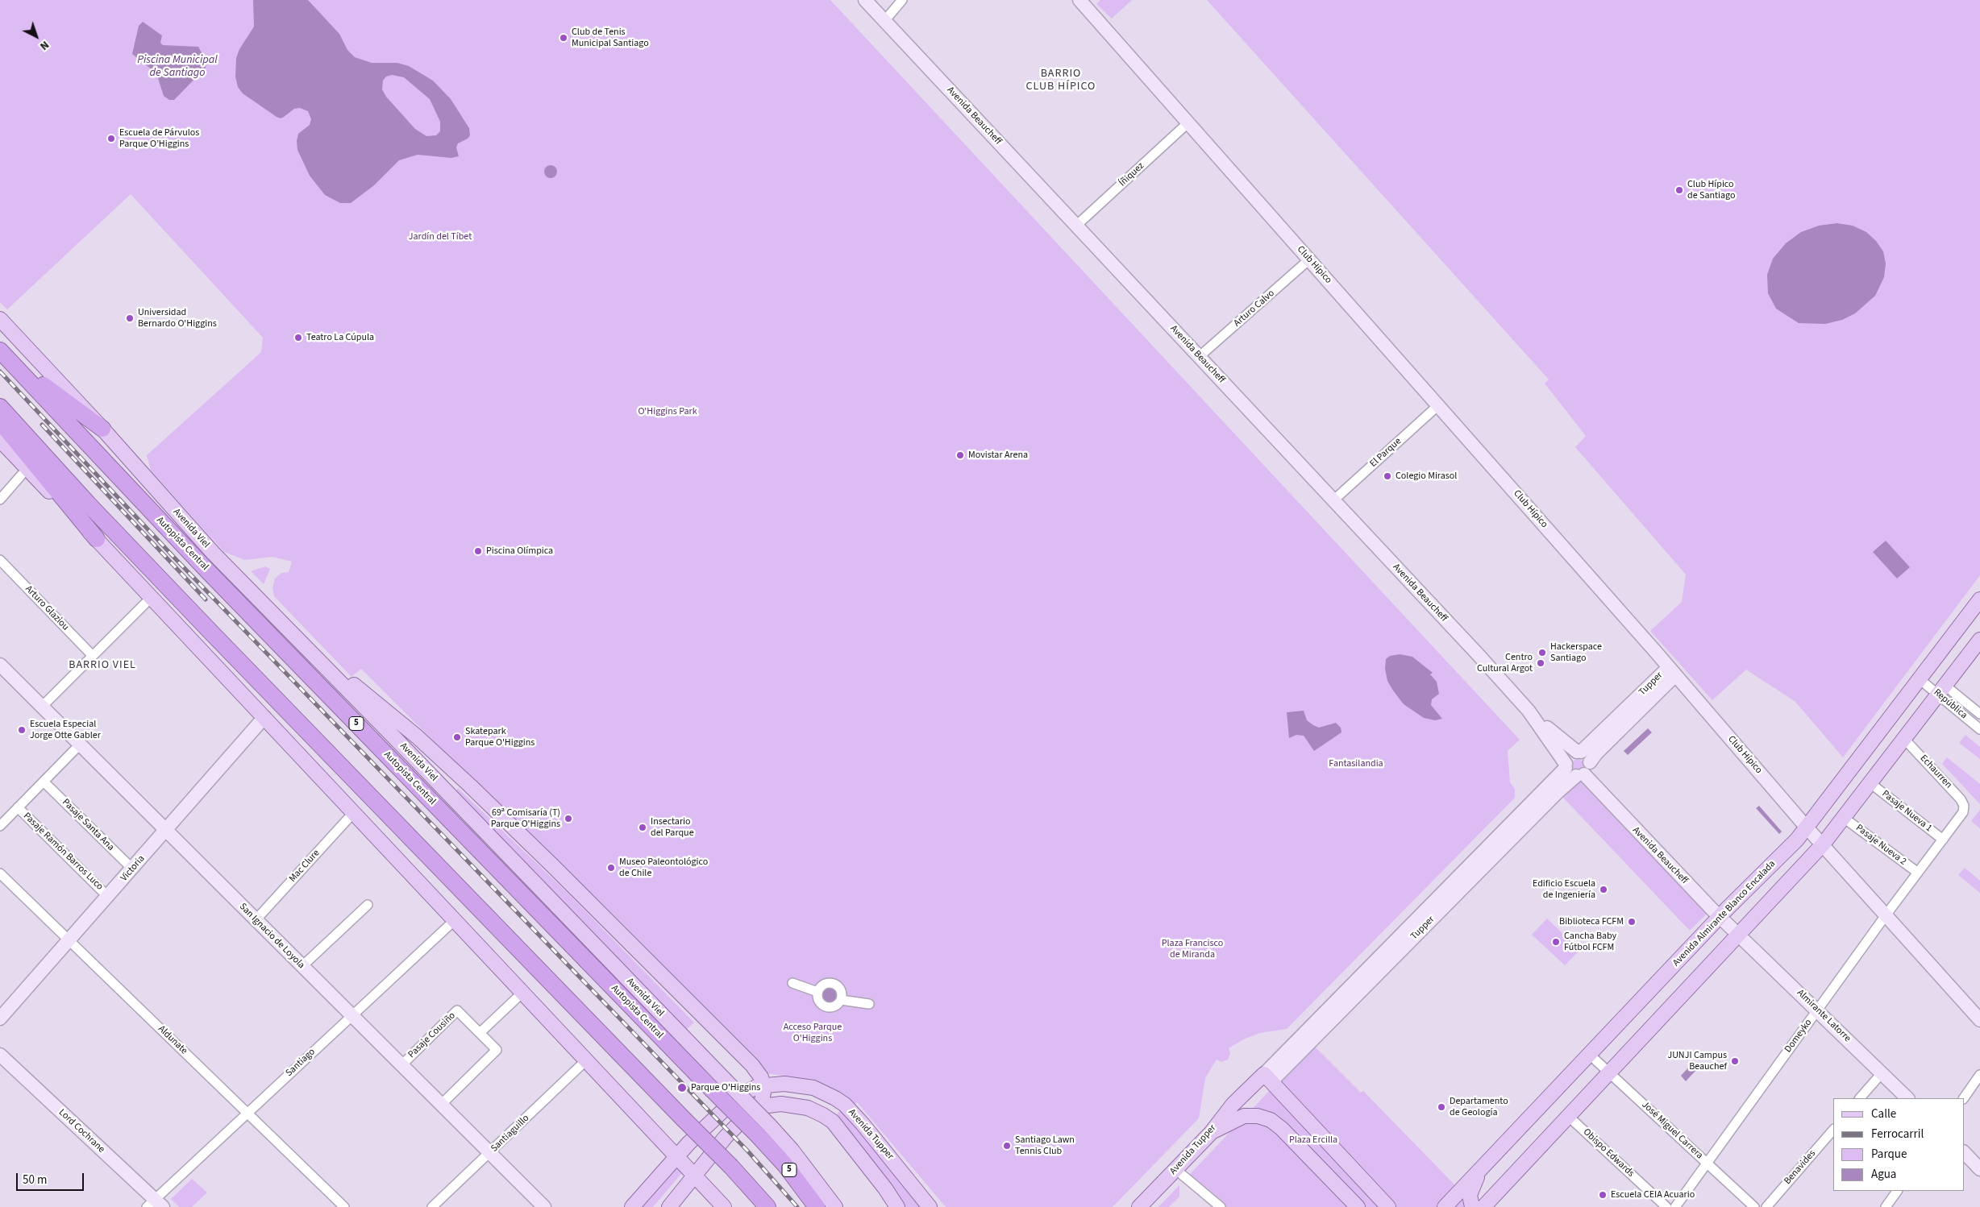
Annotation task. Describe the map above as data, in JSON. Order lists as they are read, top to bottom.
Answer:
{
  "streets": {
    "highway": ["Autopista Central", "5"],
    "main road": [
      "Avenida Beaucheff",
      "Club Hípico",
      "Avenida Viel",
      "Tupper",
      "Victoria",
      "Avenida Almirante Blanco Encalada",
      "San Ignacio de Loyola",
      "Almirante Latorre",
      "Lord Cochrane",
      "Avenida Tupper"
    ],
    "street": [
      "Íñiquez",
      "Arturo Calvo",
      "El Parque",
      "Arturo Glaziou",
      "República",
      "Echaurren",
      "Pasaje Nueva 1",
      "Pasaje Santa Ana",
      "Pasaje Nueva 2",
      "Pasaje Ramón Barros Luco",
      "Mac Clure",
      "Pasaje Cousiño",
      "Domeyko",
      "Aldunate",
      "Santiago",
      "José Miguel Carrera",
      "Santiaguillo",
      "Obispo Edwards",
      "Benavides"
    ]
  },
  "crossings": [
    ["Avenida Beaucheff", "Íñiquez"],
    ["Avenida Beaucheff", "Arturo Calvo"],
    ["Avenida Beaucheff", "El Parque"],
    ["Avenida Beaucheff", "Tupper"],
    ["Avenida Beaucheff", "Avenida Almirante Blanco Encalada"],
    ["Avenida Beaucheff", "Almirante Latorre"],
    ["Íñiquez", "Club Hípico"],
    ["Club Hípico", "Arturo Calvo"],
    ["Club Hípico", "El Parque"],
    ["Club Hípico", "Tupper"],
    ["Club Hípico", "Avenida Almirante Blanco Encalada"],
    ["Club Hípico", "Domeyko"],
    ["Avenida Viel", "Autopista Central"],
    ["Tupper", "Avenida Tupper"],
    ["República", "Avenida Almirante Blanco Encalada"],
    ["Echaurren", "Domeyko"],
    ["Pasaje Nueva 1", "Domeyko"],
    ["Pasaje Santa Ana", "Victoria"],
    ["Pasaje Nueva 2", "Domeyko"],
    ["Pasaje Ramón Barros Luco", "Victoria"],
    ["Mac Clure", "San Ignacio de Loyola"],
    ["Victoria", "San Ignacio de Loyola"],
    ["Victoria", "Aldunate"],
    ["Avenida Almirante Blanco Encalada", "José Miguel Carrera"],
    ["San Ignacio de Loyola", "Pasaje Cousiño"],
    ["San Ignacio de Loyola", "Santiago"],
    ["San Ignacio de Loyola", "Santiaguillo"],
    ["Almirante Latorre", "Domeyko"],
    ["Domeyko", "José Miguel Carrera"],
    ["Aldunate", "Santiago"],
    ["Santiago", "Lord Cochrane"]
  ],
  "districts": ["BARRIO CLUB HÍPICO", "BARRIO VIEL"],
  "water": ["Piscina Municipal de Santiago"],
  "parks": [
    "Jardín del Tíbet",
    "O'Higgins Park",
    "Fantasilandia",
    "Plaza Francisco de Miranda",
    "Acceso Parque O'Higgins",
    "Plaza Ercilla"
  ],
  "places": [
    "Club de Tenis Municipal Santiago",
    "Escuela de Párvulos Parque O’Higgins",
    "Club Hípico de Santiago",
    "Universidad Bernardo O'Higgins",
    "Teatro La Cúpula",
    "Movistar Arena",
    "Colegio Mirasol",
    "Piscina Olímpica",
    "Hackerspace Santiago",
    "Centro Cultural Argot",
    "Escuela Especial Jorge Otte Gabler",
    "Skatepark Parque O'Higgins",
    "69ª Comisaría (T) Parque O'Higgins",
    "Insectario del Parque",
    "Museo Paleontológico de Chile",
    "Edificio Escuela de Ingeniería",
    "Biblioteca FCFM",
    "Cancha Baby Fútbol FCFM",
    "JUNJI Campus Beauchef",
    "Parque O'Higgins",
    "Departamento de Geología",
    "Santiago Lawn Tennis Club",
    "Escuela CEIA Acuario"
  ],
  "legend": [
    "Calle",
    "Ferrocarril",
    "Parque",
    "Agua"
  ],
  "scale_bar": "50 m",
  "north": "bottom right"
}
